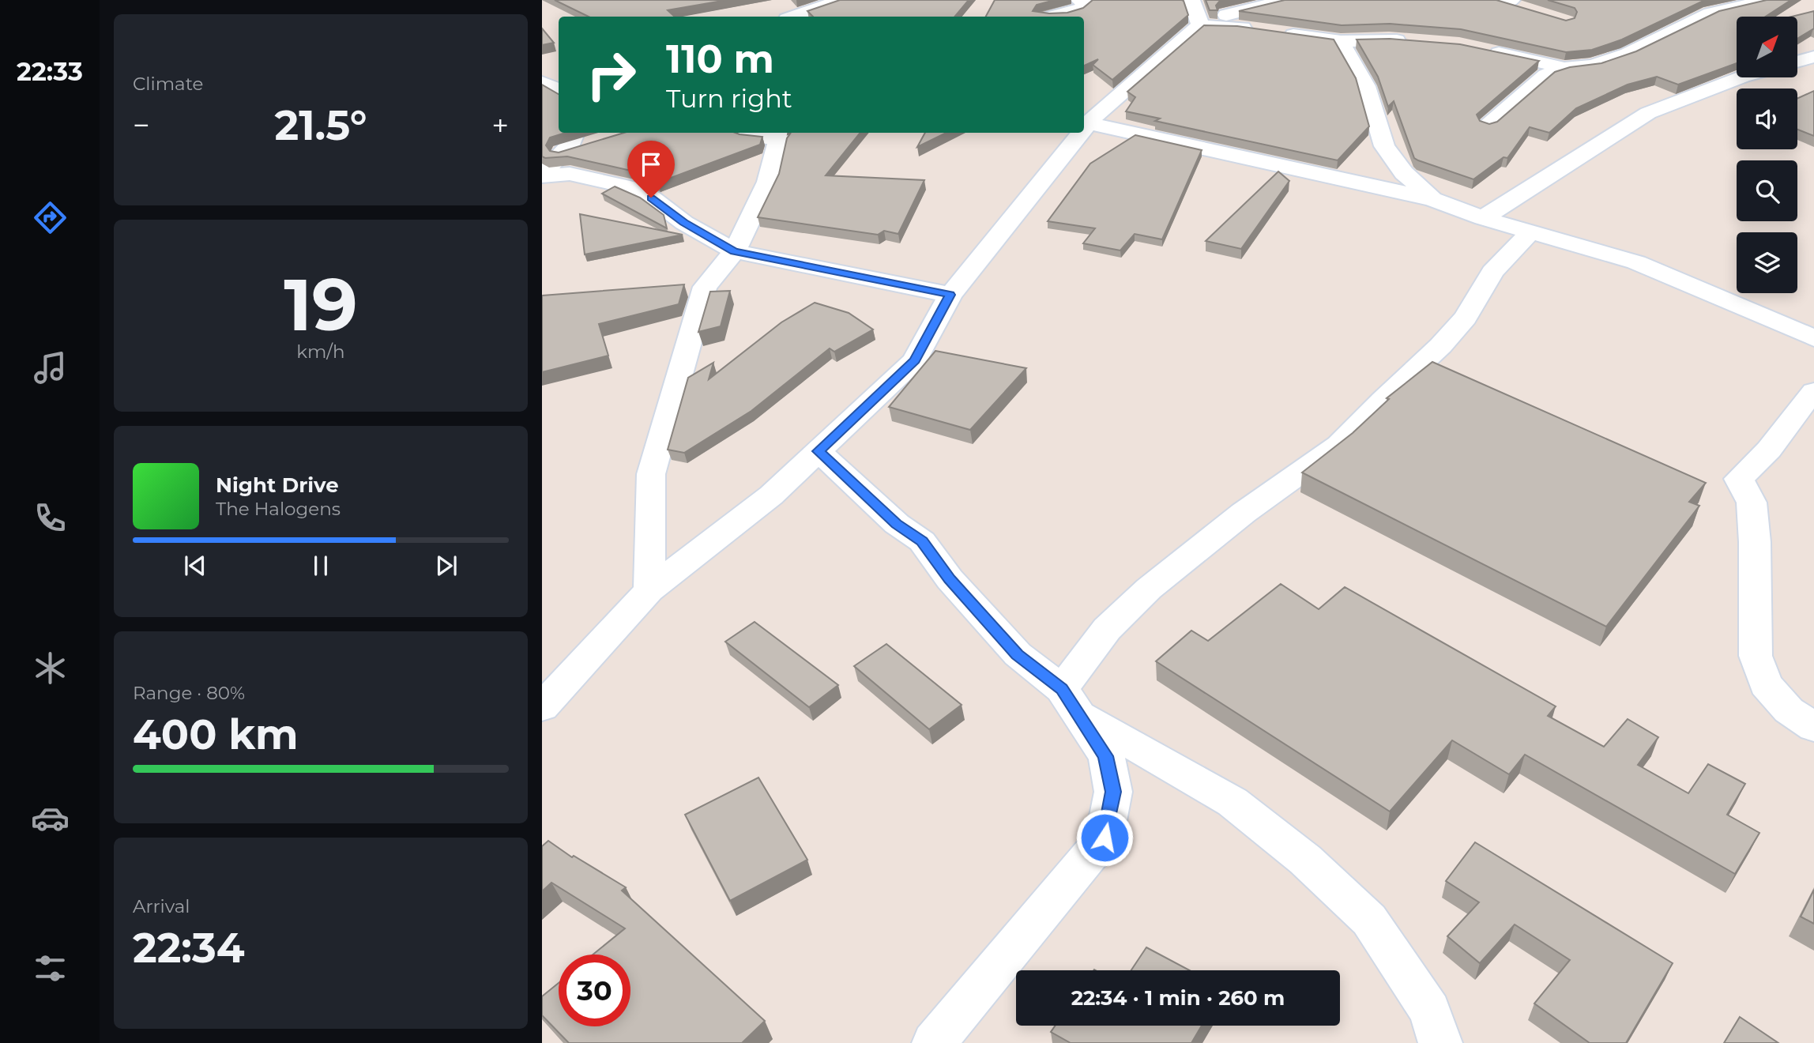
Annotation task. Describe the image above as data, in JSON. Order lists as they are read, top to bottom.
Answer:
{
  "north": "top right",
  "page": {
    "tabs": "22:33",
    "tile": [
      "Climate",
      ["19", "km/h"],
      ["Range · 80%", "400 km"],
      ["Arrival", "22:34"]
    ],
    "turn": ["110 m", "Turn right"],
    "heat": ["−", "21.5°", "+"],
    "song": ["Night Drive", "The Halogens"],
    "limit": "30",
    "trip": "22:34 · 1 min · 260 m"
  }
}
